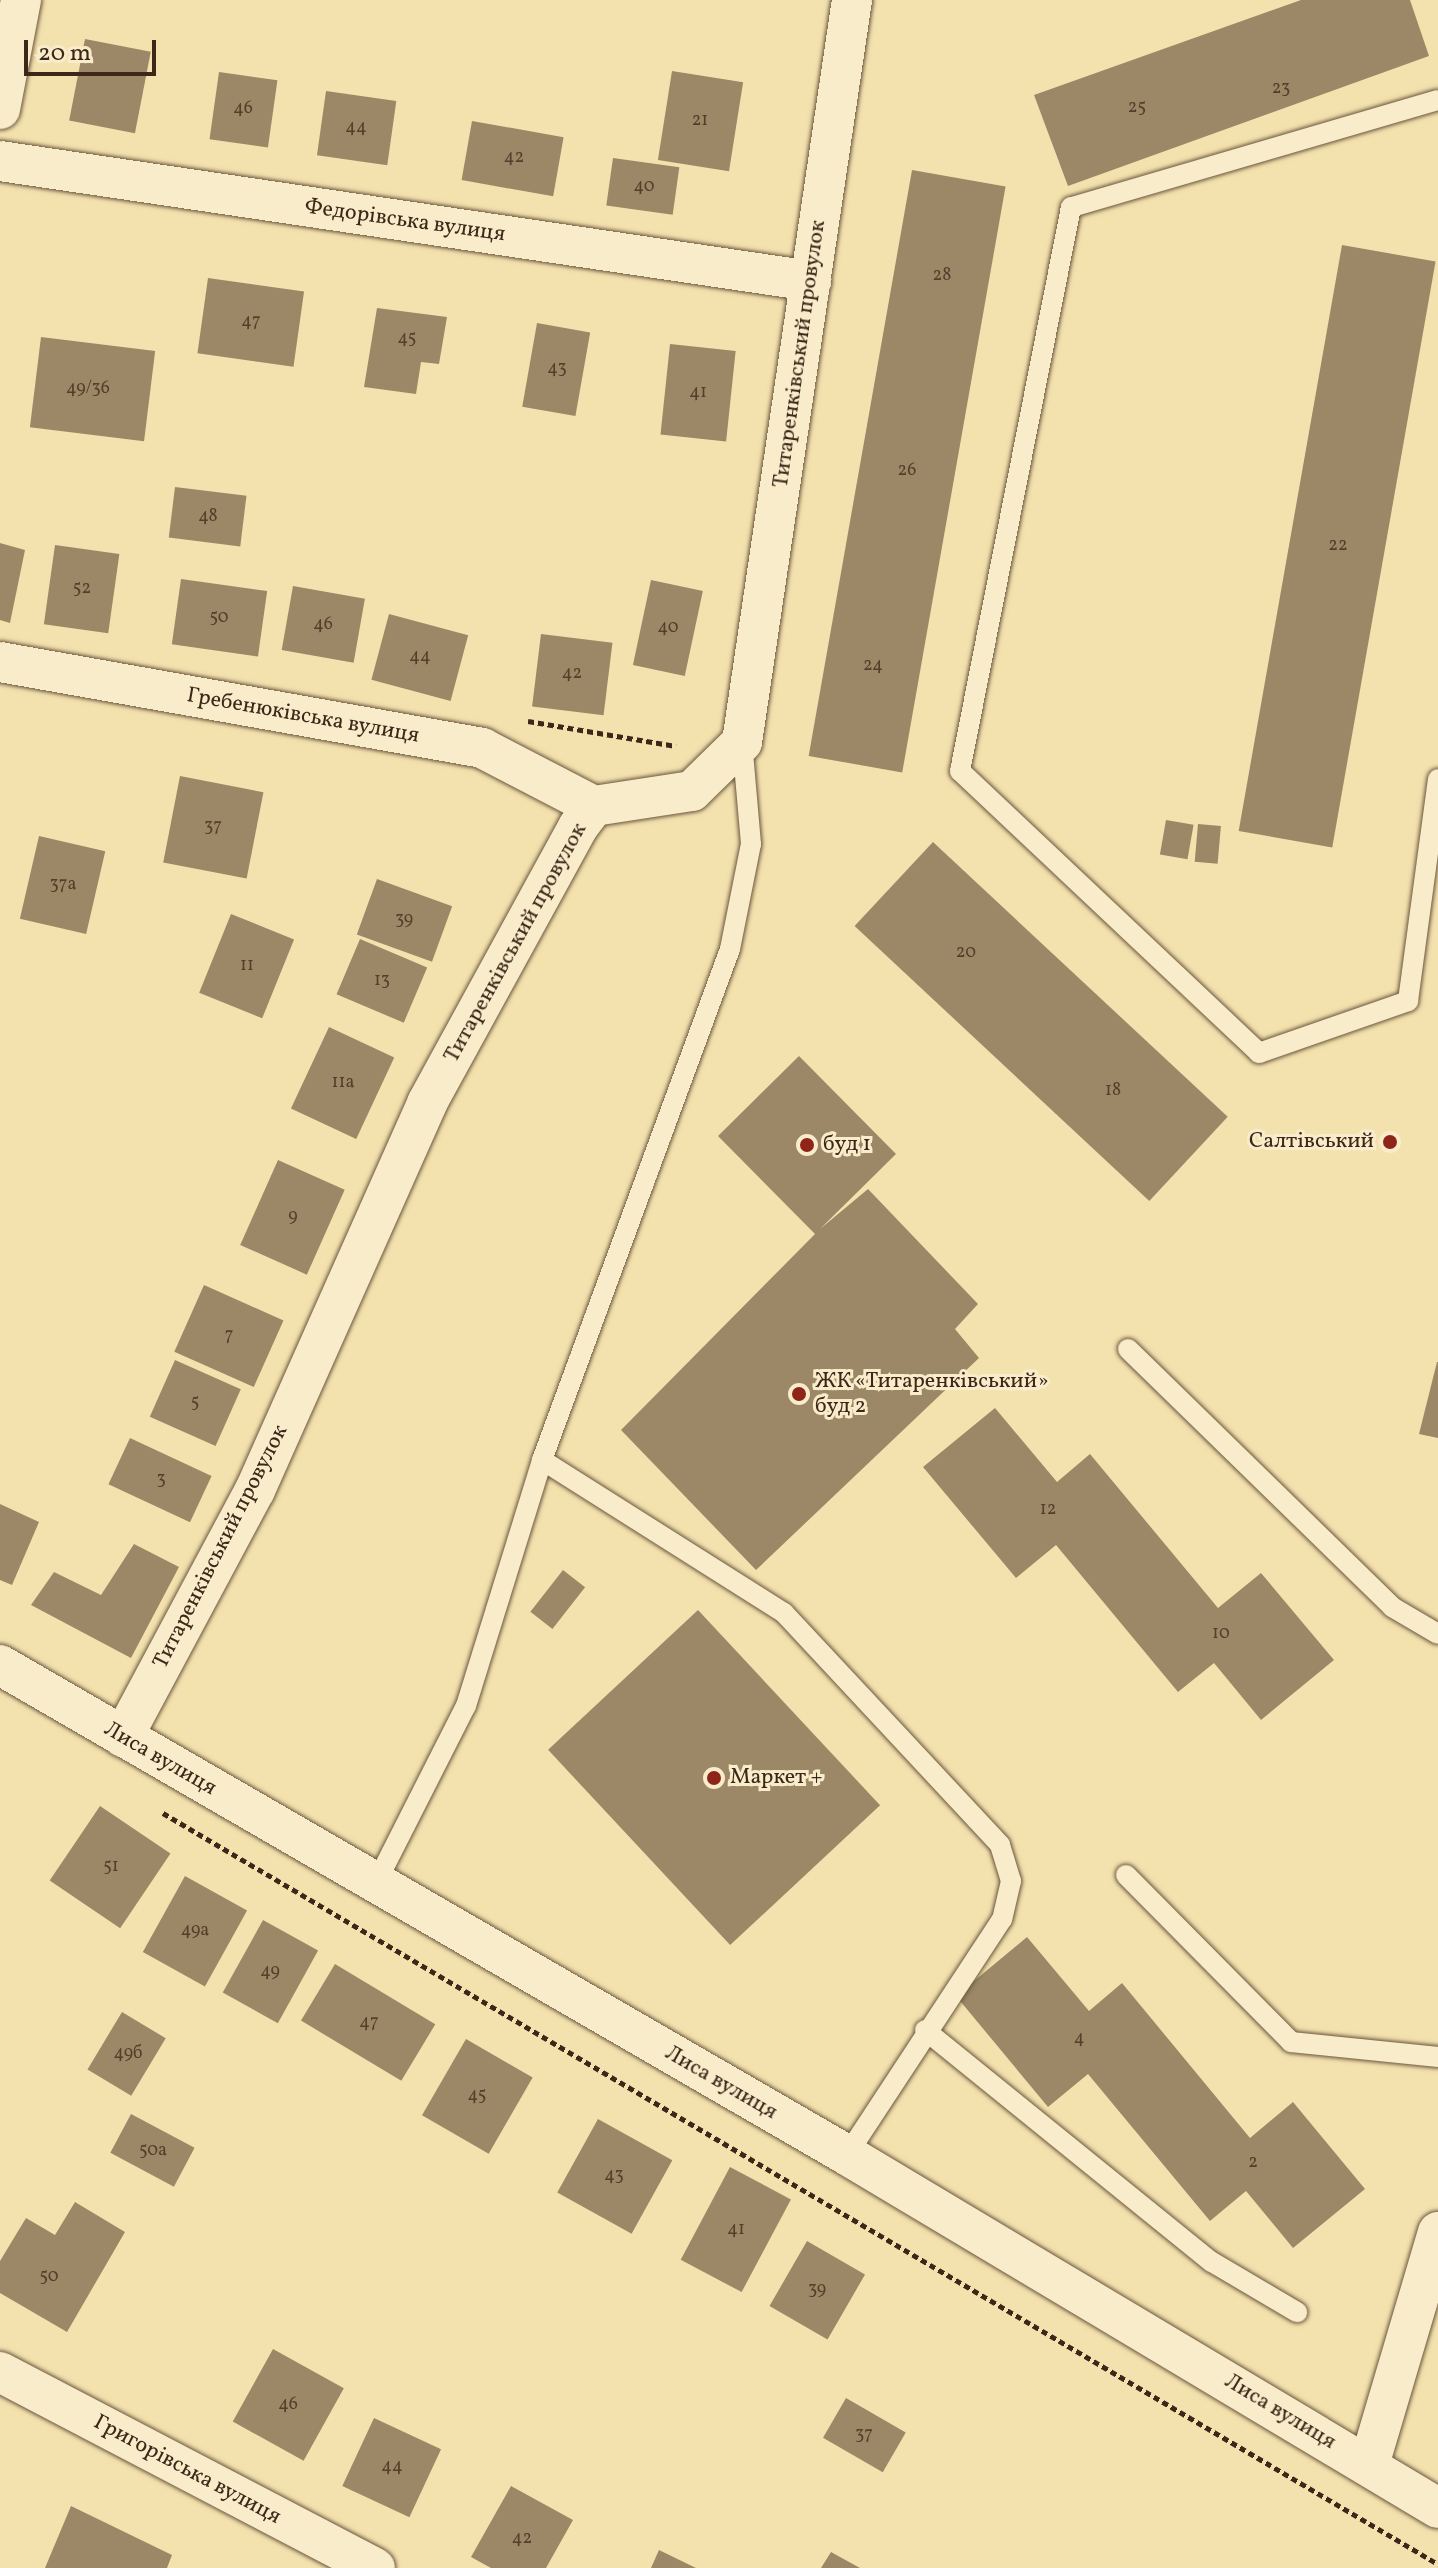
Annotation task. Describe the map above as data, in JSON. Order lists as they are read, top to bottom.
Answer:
{
  "streets": {
    "street": [
      "Федорівська вулиця",
      "Титаренківський провулок",
      "Гребенюківська вулиця",
      "Лиса вулиця",
      "Григорівська вулиця"
    ]
  },
  "crossings": [
    ["Федорівська вулиця", "Титаренківський провулок"],
    ["Титаренківський провулок", "Гребенюківська вулиця"],
    ["Титаренківський провулок", "Лиса вулиця"]
  ],
  "places": [
    "Салтівський",
    "буд 1",
    "ЖК «Титаренківський» буд 2",
    "Маркет +"
  ],
  "house_numbers": [
    "23",
    "25",
    "46",
    "21",
    "44",
    "42",
    "40",
    "28",
    "47",
    "45",
    "43",
    "49/36",
    "41",
    "26",
    "48",
    "22",
    "52",
    "50",
    "46",
    "40",
    "44",
    "24",
    "42",
    "37",
    "37а",
    "39",
    "20",
    "11",
    "13",
    "11а",
    "18",
    "9",
    "7",
    "5",
    "3",
    "12",
    "10",
    "51",
    "49а",
    "49",
    "47",
    "4",
    "49б",
    "45",
    "50а",
    "2",
    "43",
    "41",
    "50",
    "39",
    "46",
    "37",
    "44",
    "42"
  ],
  "scale_bar": "20 m"
}
